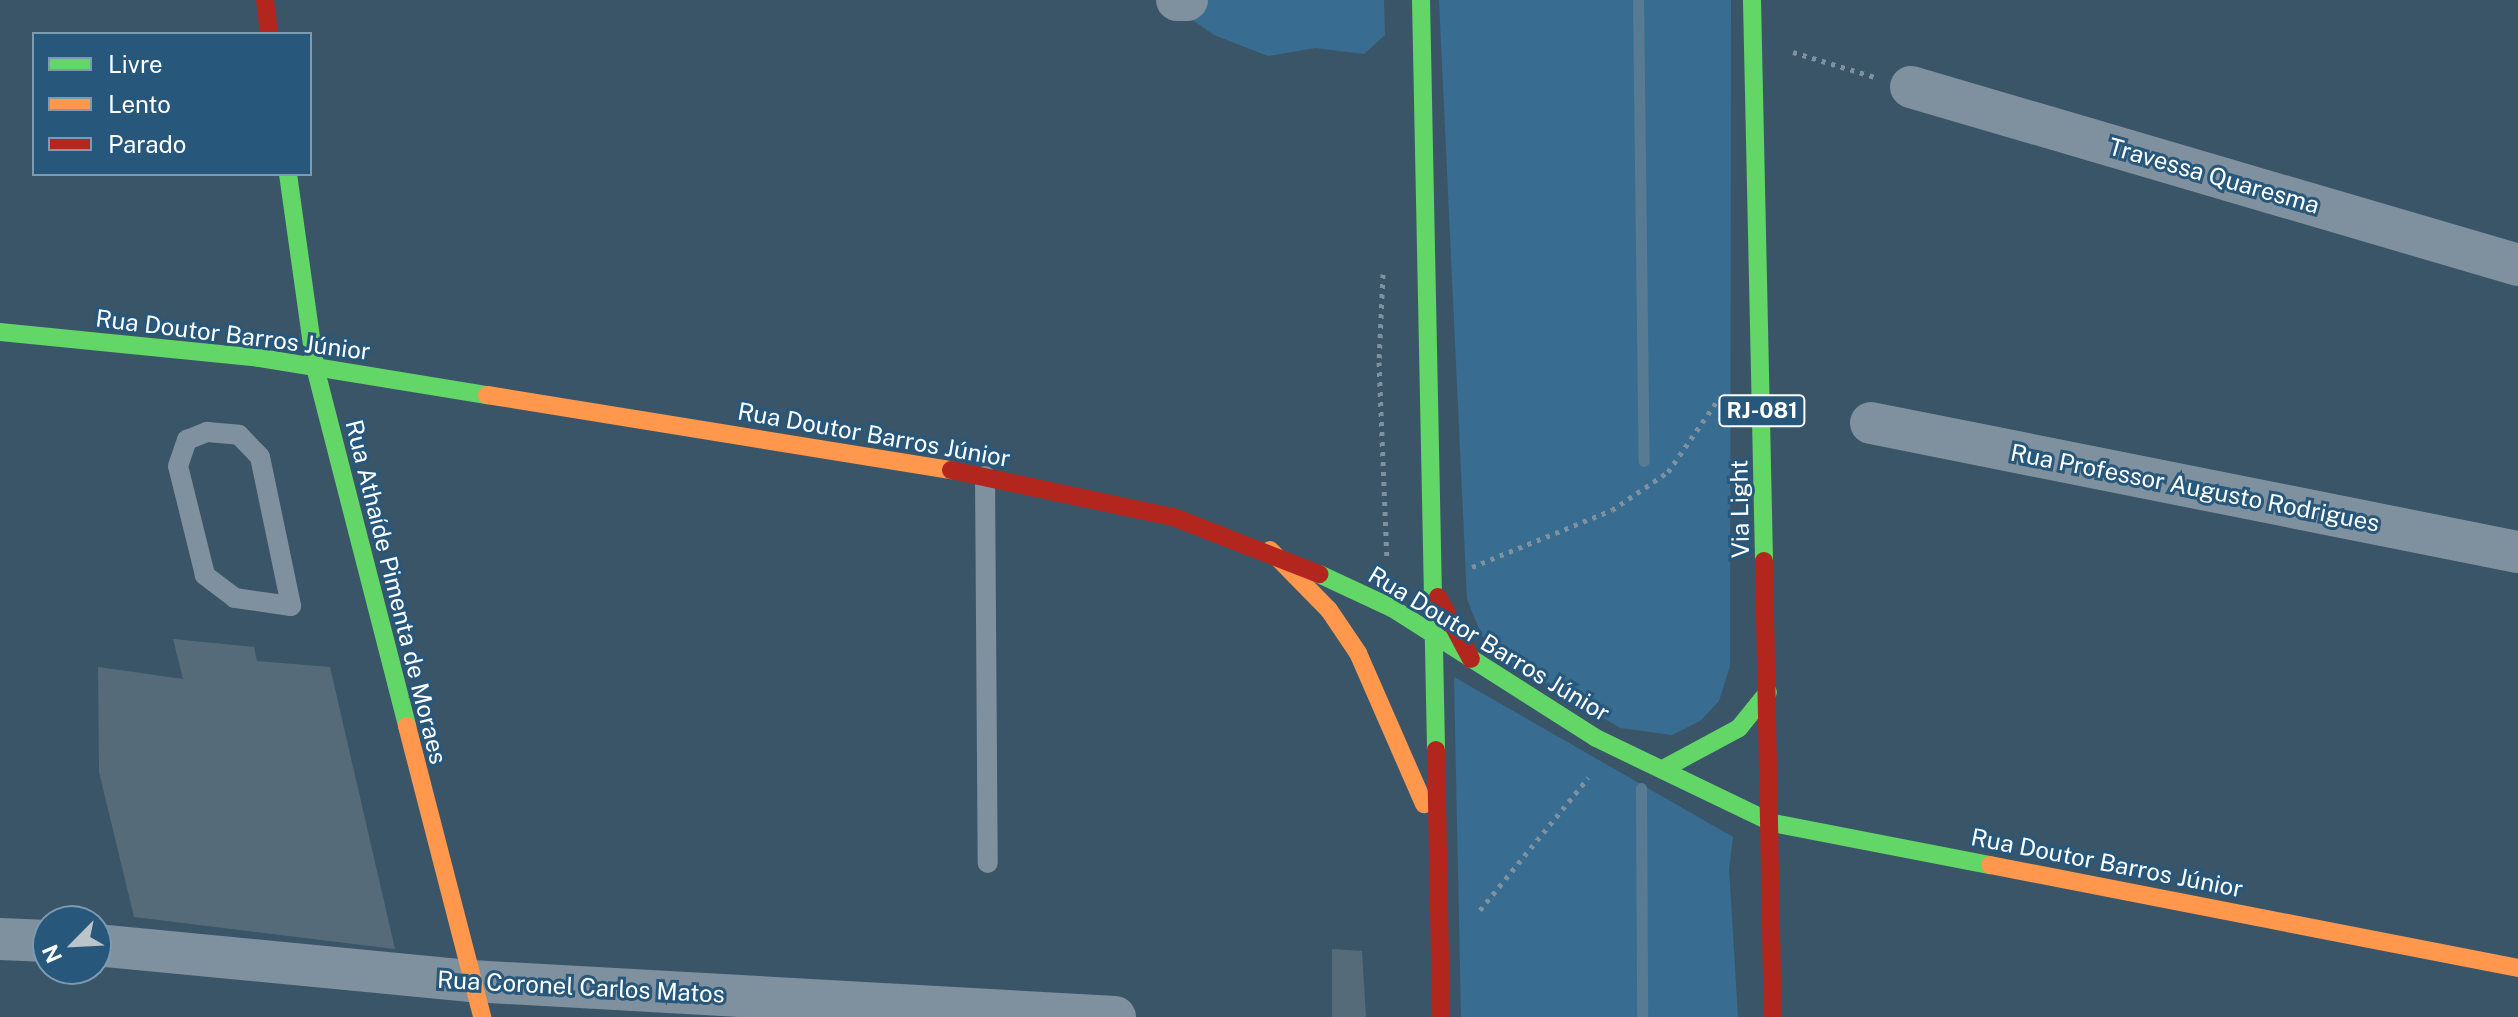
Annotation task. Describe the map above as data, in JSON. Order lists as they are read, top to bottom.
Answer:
{
  "streets": {
    "main road": [
      "Rua Doutor Barros Júnior",
      "RJ-081",
      "Via Light",
      "Rua Athaíde Pimenta de Moraes"
    ],
    "street": ["Travessa Quaresma", "Rua Professor Augusto Rodrigues", "Rua Coronel Carlos Matos"]
  },
  "crossings": [
    ["Rua Doutor Barros Júnior", "Via Light"],
    ["Rua Doutor Barros Júnior", "Rua Athaíde Pimenta de Moraes"],
    ["Rua Athaíde Pimenta de Moraes", "Rua Coronel Carlos Matos"]
  ],
  "legend": ["Livre", "Lento", "Parado"],
  "north": "bottom left"
}
